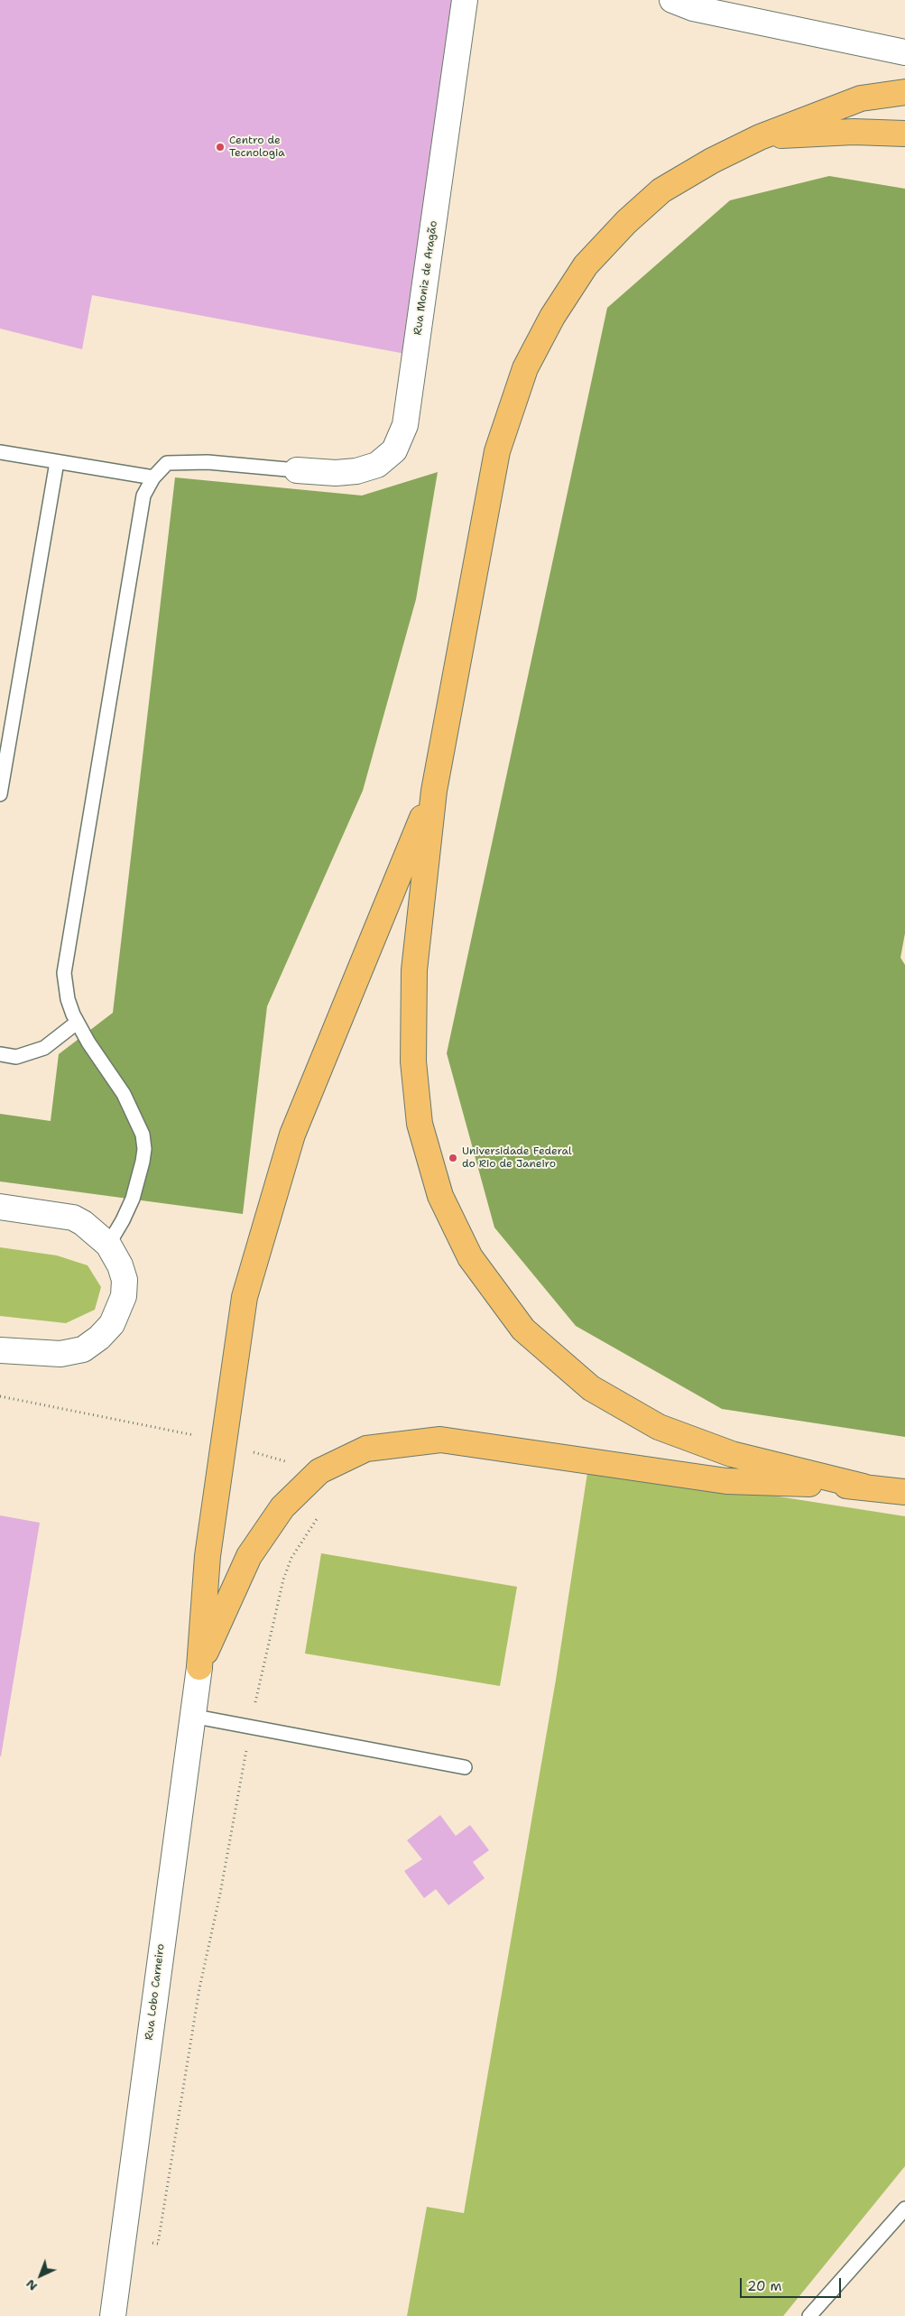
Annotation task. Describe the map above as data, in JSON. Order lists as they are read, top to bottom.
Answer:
{
  "streets": {
    "street": ["Rua Moniz de Aragão", "Rua Lobo Carneiro"]
  },
  "places": ["Centro de Tecnologia", "Universidade Federal do Rio de Janeiro"],
  "scale_bar": "20 m",
  "north": "bottom left"
}
